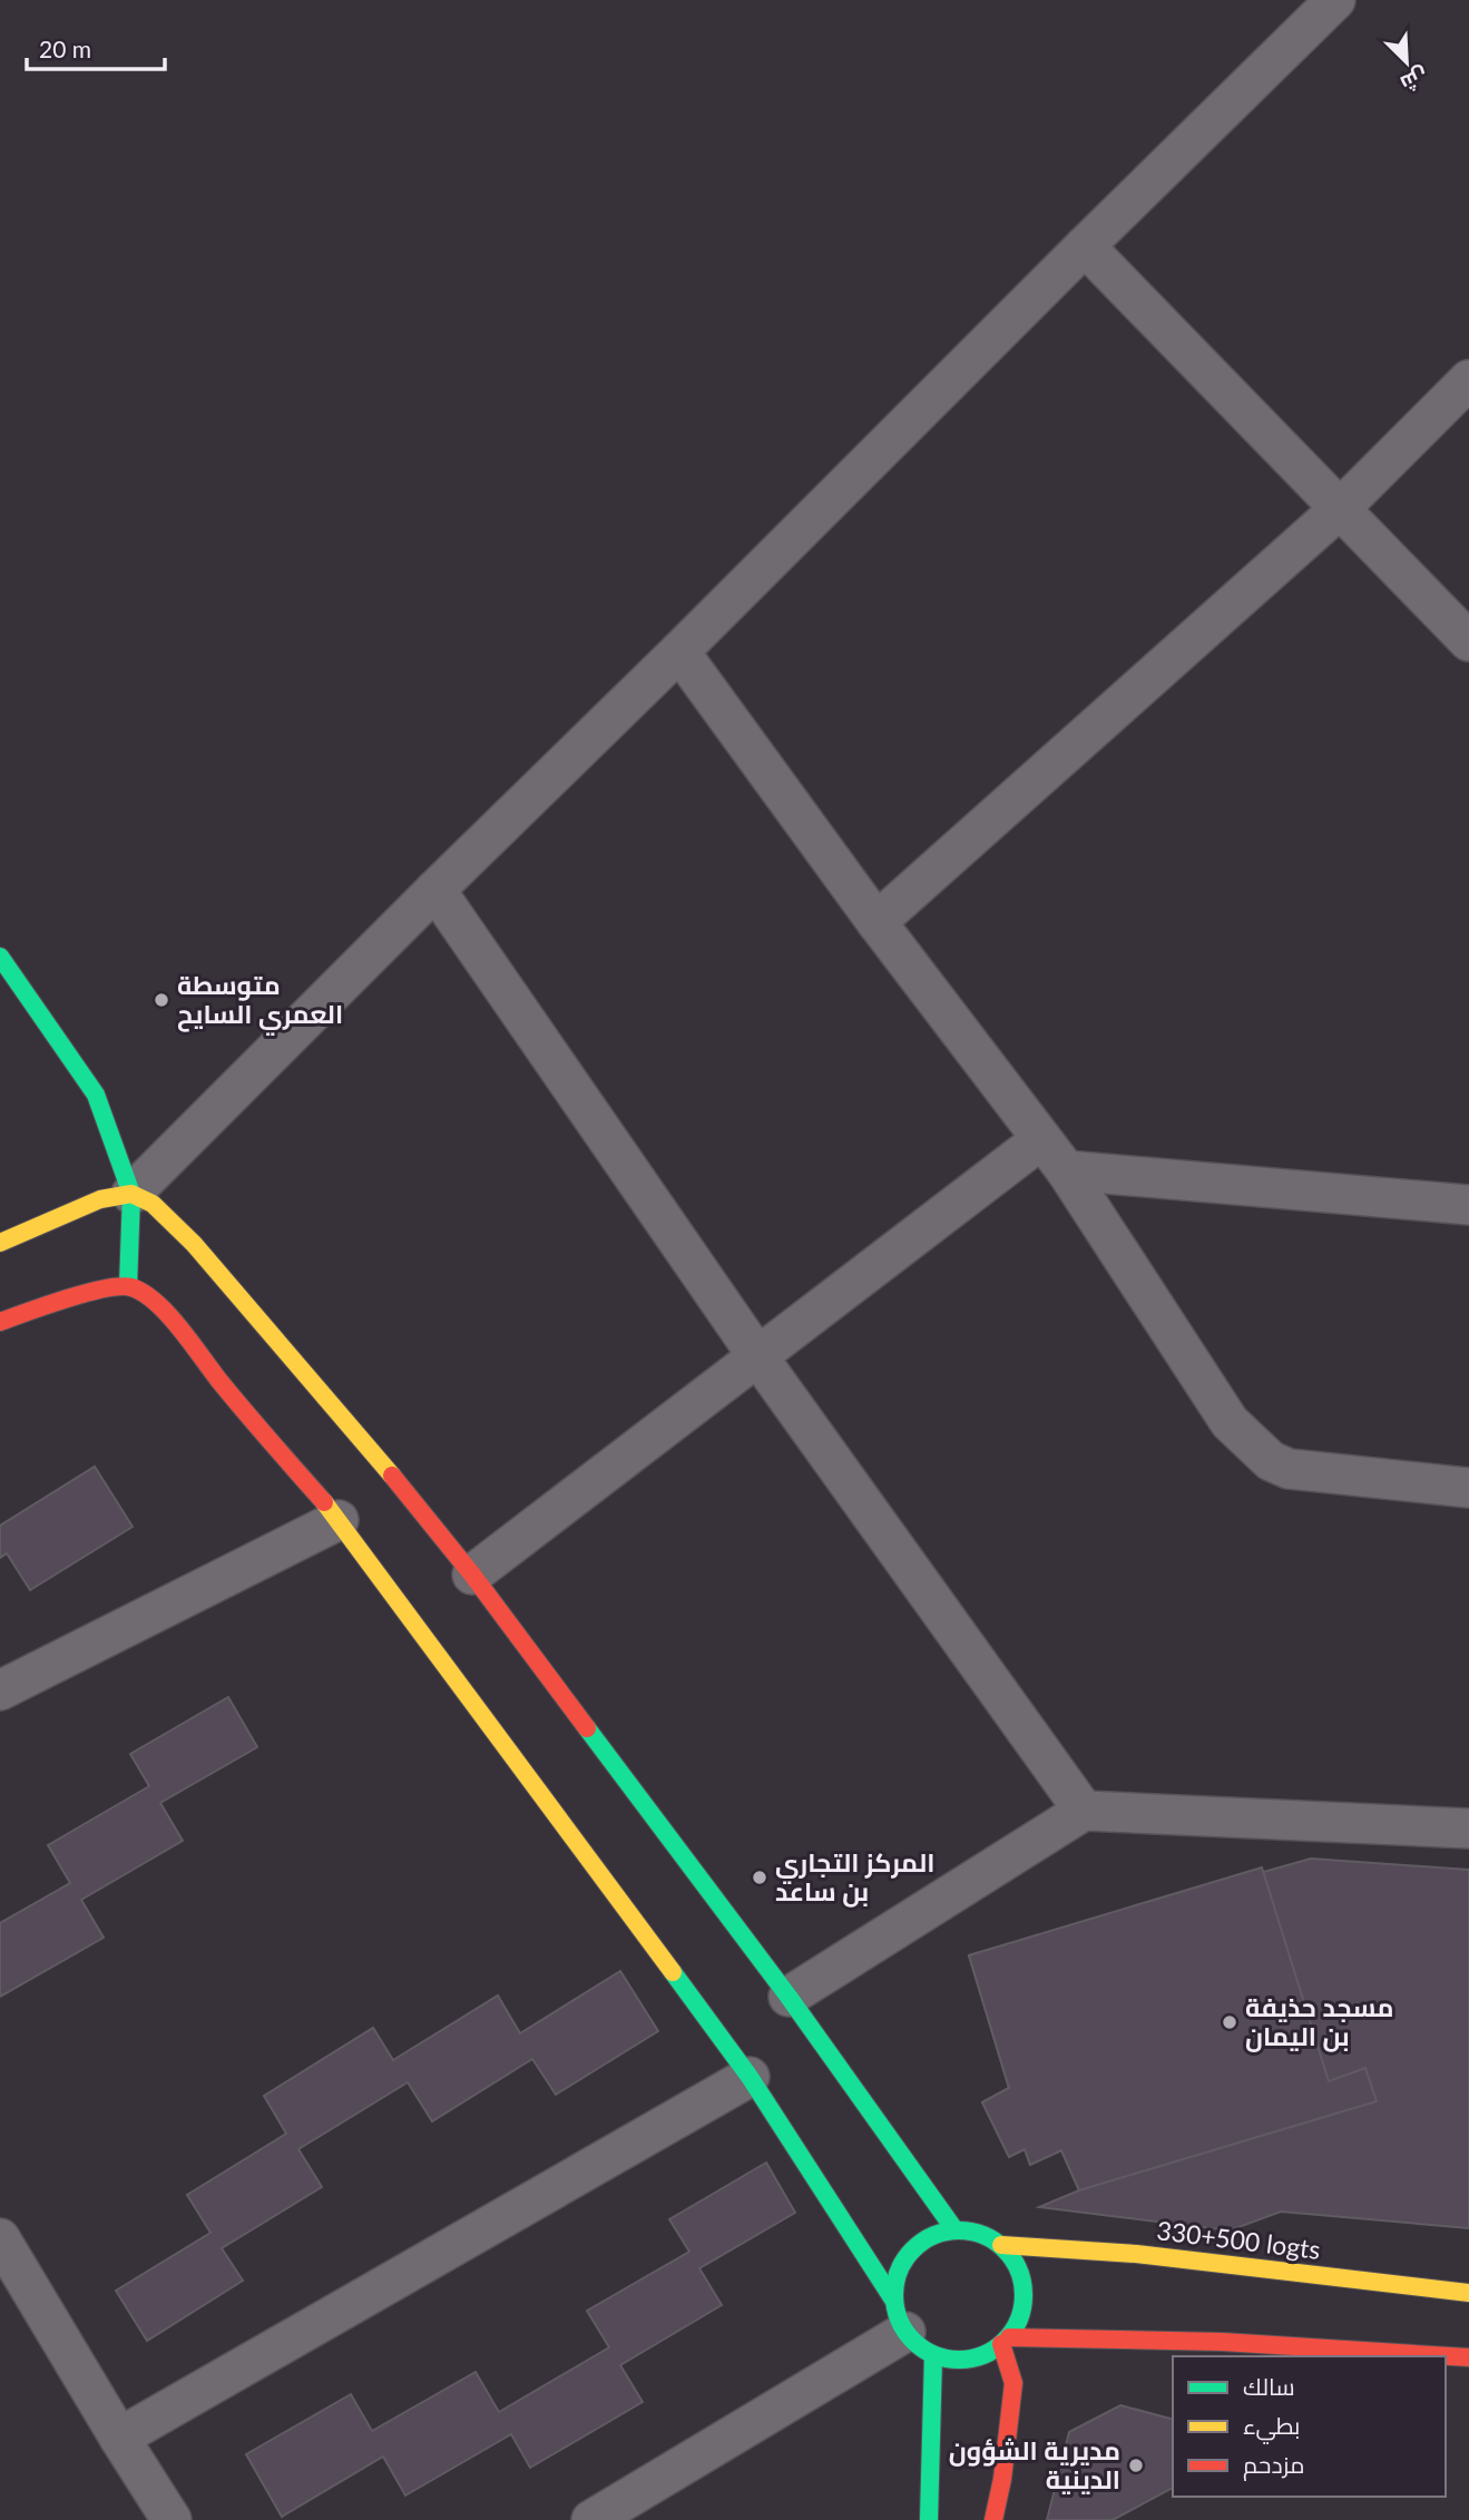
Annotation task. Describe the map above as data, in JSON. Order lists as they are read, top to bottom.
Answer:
{
  "streets": {
    "street": ["330+500 logts"]
  },
  "places": [
    "متوسطة العمري السايح",
    "المركز التجاري بن ساعد",
    "مسجد حذيفة بن اليمان",
    "مديرية الشؤون الدينية"
  ],
  "legend": ["سالك", "بطيء", "مزدحم"],
  "scale_bar": "20 m",
  "north": "bottom right"
}
